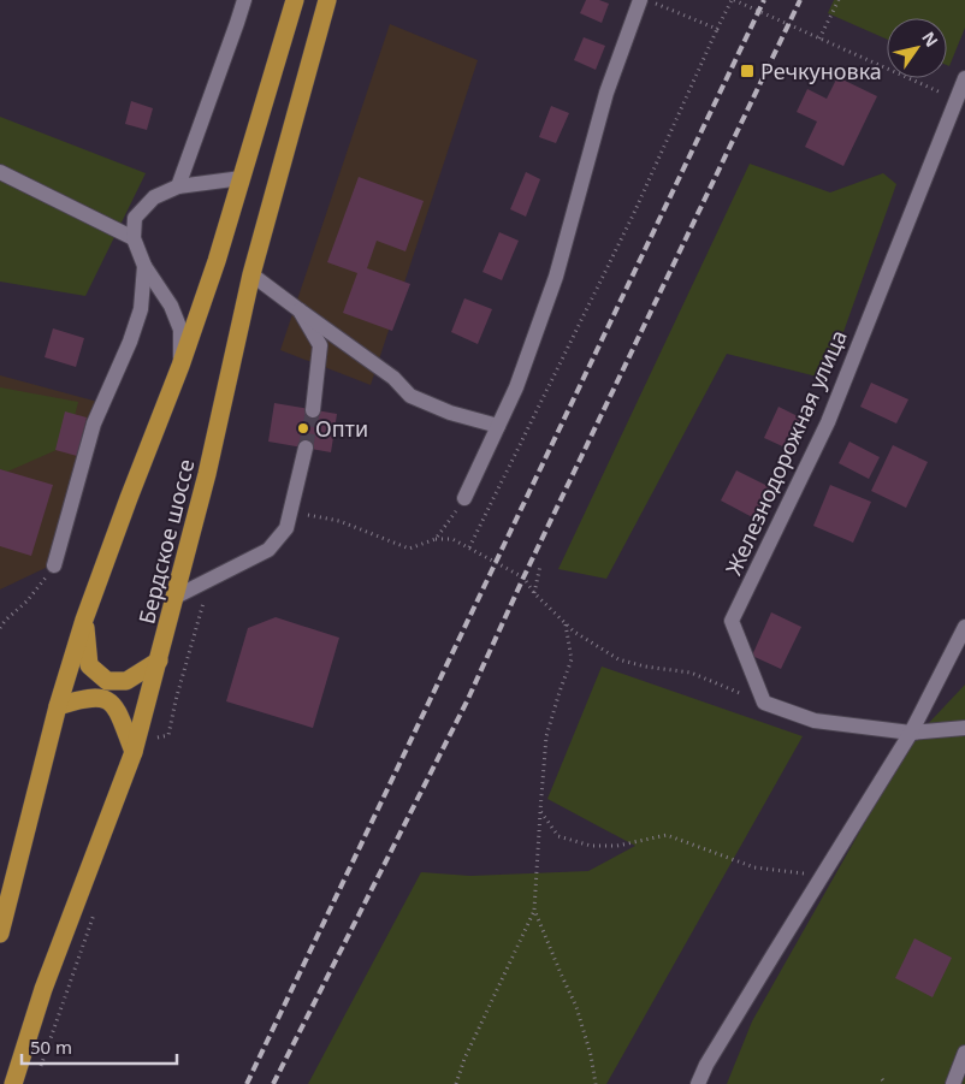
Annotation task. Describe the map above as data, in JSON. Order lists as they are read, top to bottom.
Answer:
{
  "streets": {
    "highway": ["Бердское шоссе"],
    "street": ["Железнодорожная улица"]
  },
  "places": {
    "transit": ["Речкуновка"],
    "other": ["Опти"]
  },
  "scale_bar": "50 m",
  "north": "top right"
}
